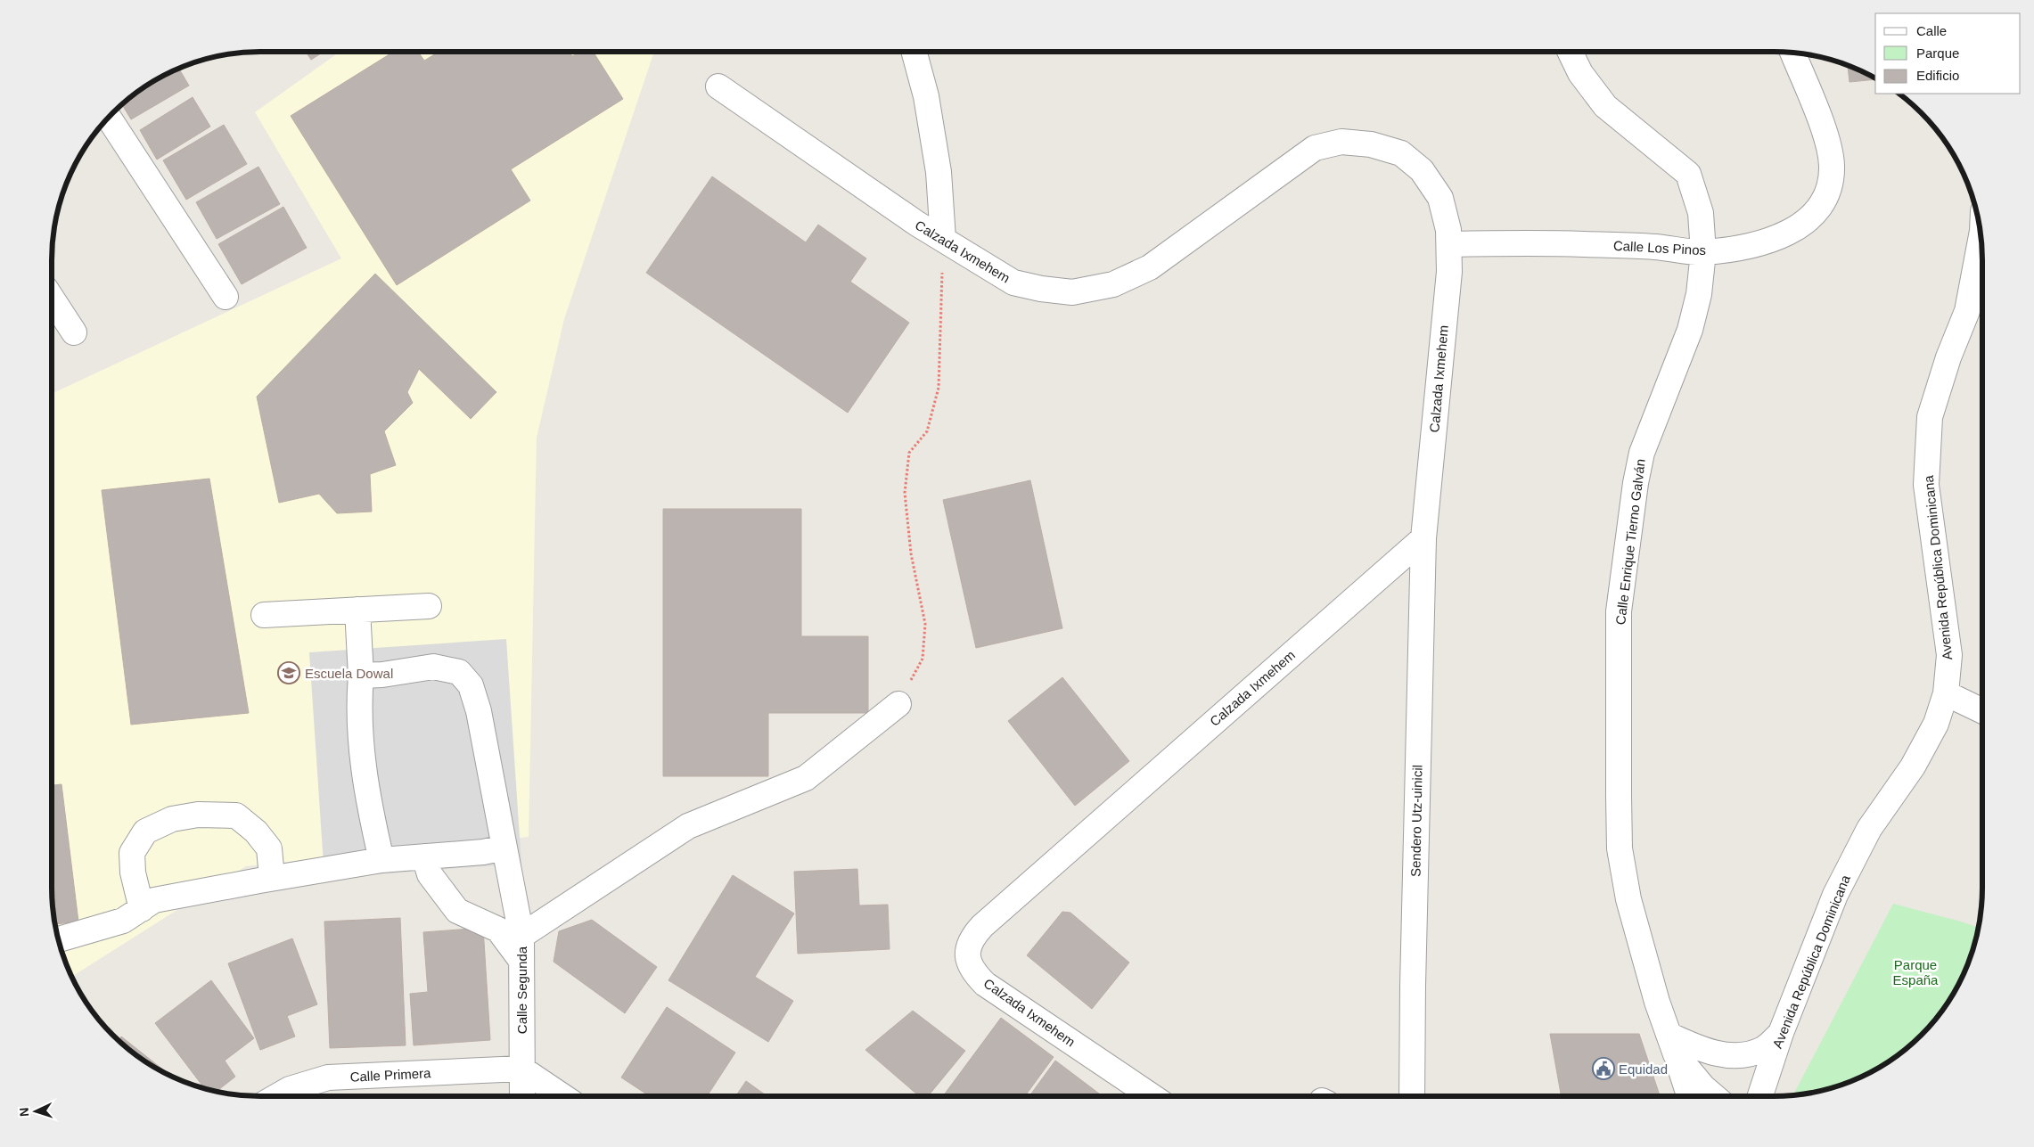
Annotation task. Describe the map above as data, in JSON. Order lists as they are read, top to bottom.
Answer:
{
  "streets": {
    "street": [
      "Calle Los Pinos",
      "Calzada Ixmehem",
      "Calle Enrique Tierno Galván",
      "Avenida República Dominicana",
      "Sendero Utz-uinicil",
      "Calle Segunda",
      "Calle Primera"
    ]
  },
  "crossings": [
    ["Calle Los Pinos", "Calzada Ixmehem"],
    ["Calle Los Pinos", "Calle Enrique Tierno Galván"],
    ["Calzada Ixmehem", "Sendero Utz-uinicil"],
    ["Calle Segunda", "Calle Primera"]
  ],
  "parks": ["Parque España"],
  "places": {
    "school or university": ["Escuela Dowal"],
    "public building": ["Equidad"]
  },
  "legend": ["Calle", "Parque", "Edificio"],
  "north": "left"
}
